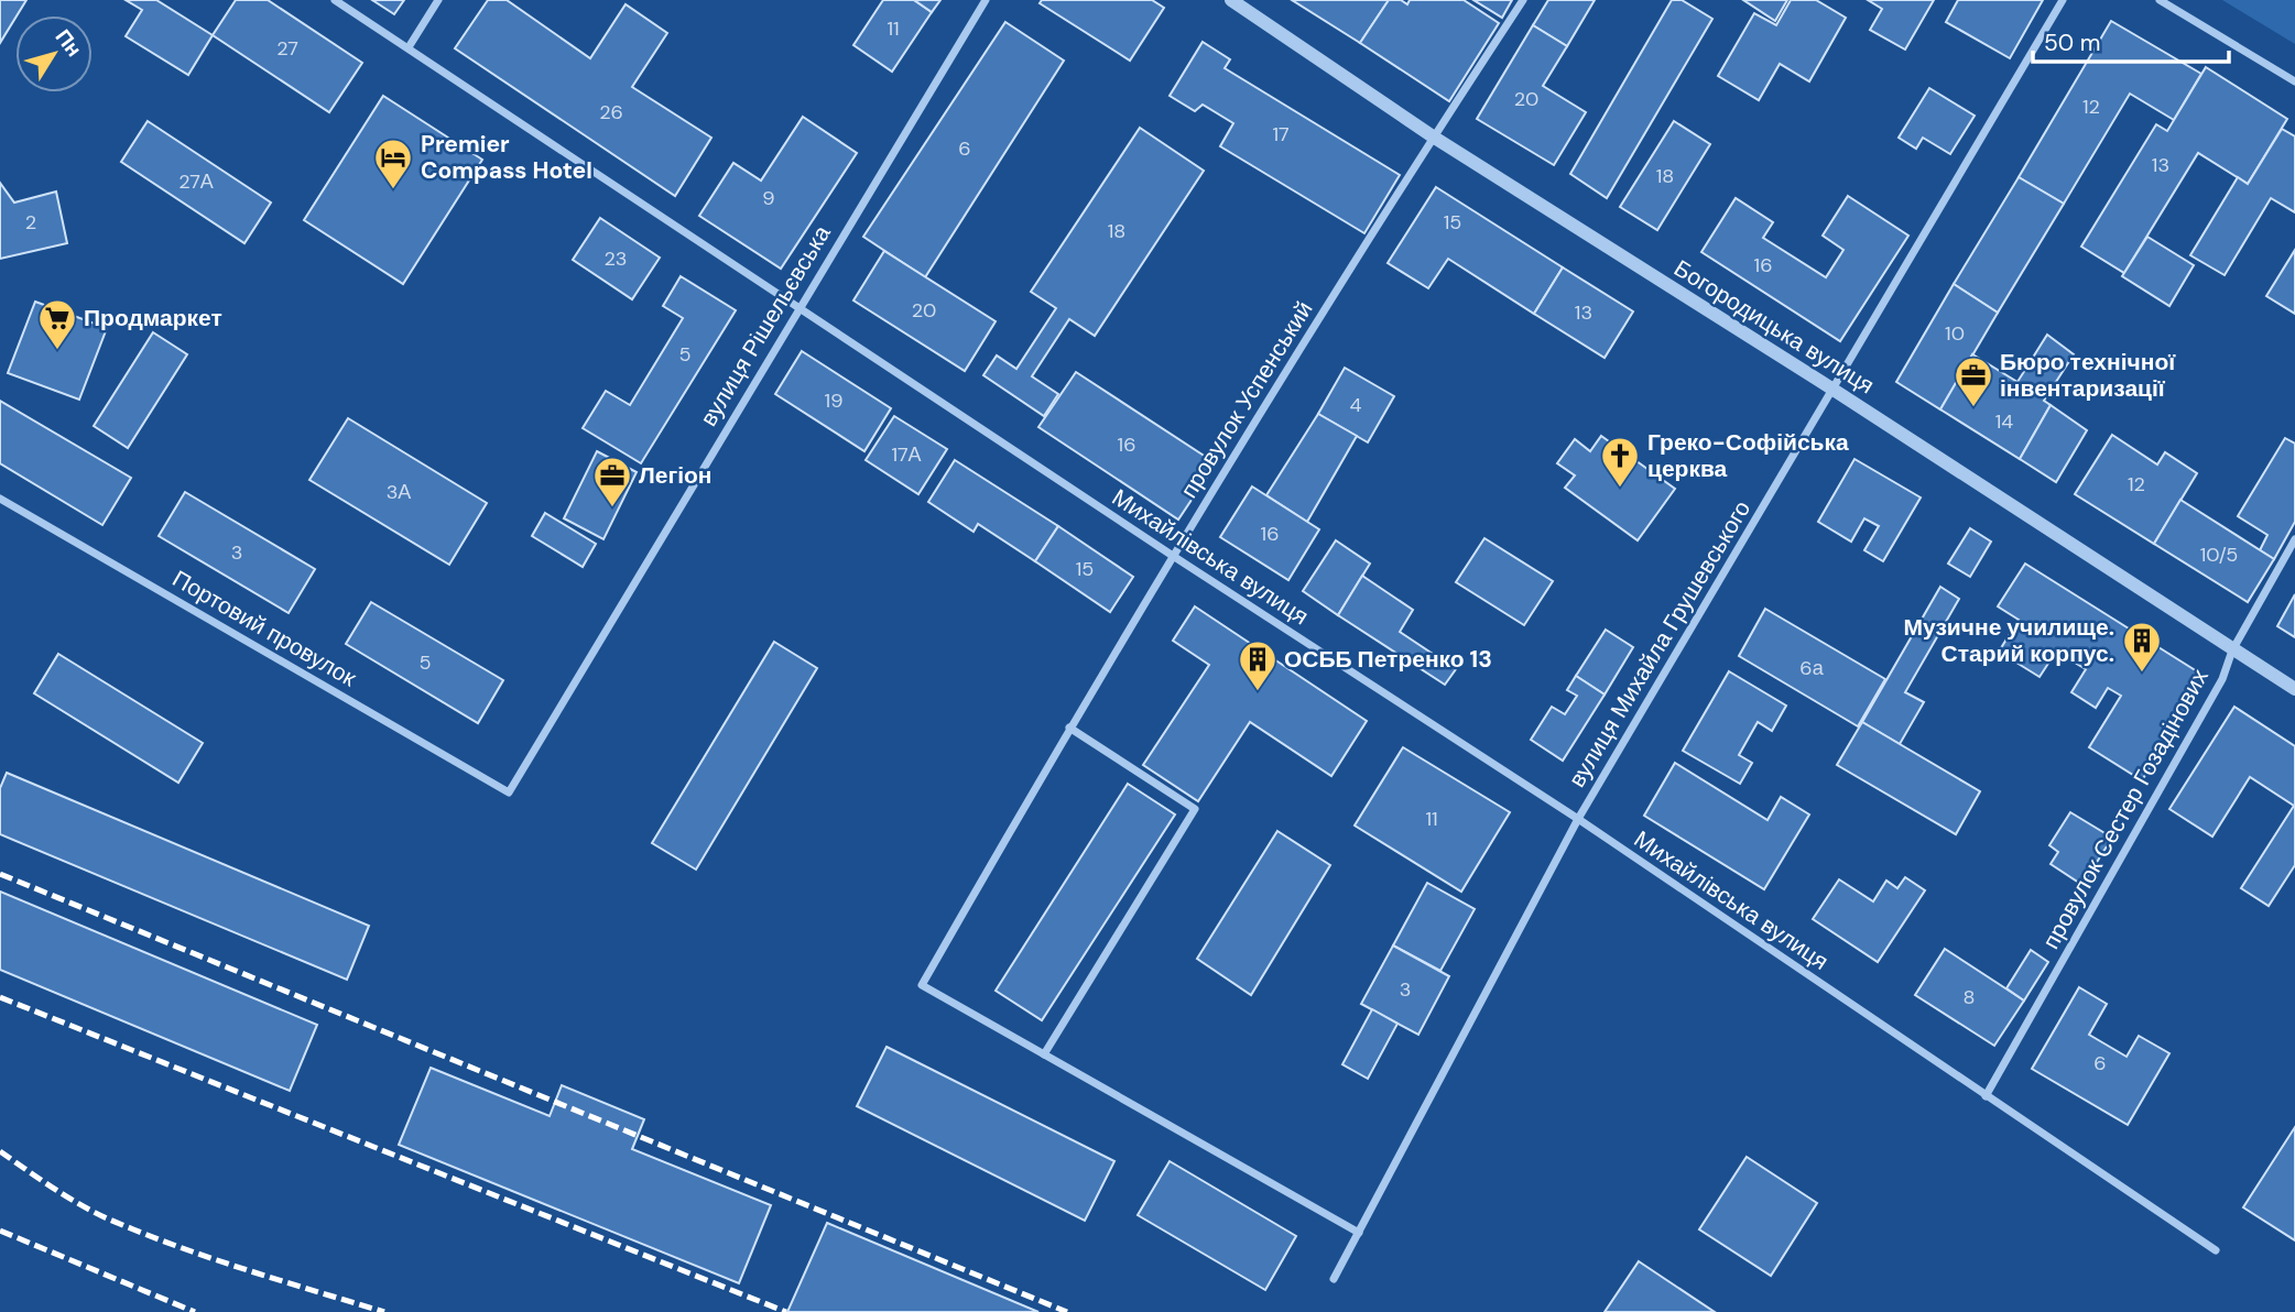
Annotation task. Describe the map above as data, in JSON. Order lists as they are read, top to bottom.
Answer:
{
  "streets": {
    "street": [
      "вулиця Рішельєвська",
      "Богородицька вулиця",
      "провулок Успенський",
      "Михайлівська вулиця",
      "Портовий провулок",
      "вулиця Михайла Грушевського",
      "провулок Сестер Гозадінових"
    ]
  },
  "crossings": [
    ["вулиця Рішельєвська", "Михайлівська вулиця"],
    ["вулиця Рішельєвська", "Портовий провулок"],
    ["Богородицька вулиця", "провулок Успенський"],
    ["Богородицька вулиця", "вулиця Михайла Грушевського"],
    ["Богородицька вулиця", "провулок Сестер Гозадінових"],
    ["провулок Успенський", "Михайлівська вулиця"],
    ["Михайлівська вулиця", "вулиця Михайла Грушевського"],
    ["Михайлівська вулиця", "провулок Сестер Гозадінових"]
  ],
  "places": {
    "hotel": ["Premier Compass Hotel"],
    "supermarket": ["Продмаркет"],
    "office": ["Бюро технічної інвентаризації", "Легіон"],
    "church": ["Греко-Софійська церква"],
    "building": ["Музичне училище. Старий корпус.", "ОСББ Петренко 13"]
  },
  "house_numbers": [
    "11",
    "27",
    "20",
    "12",
    "26",
    "17",
    "6",
    "13",
    "18",
    "27А",
    "9",
    "2",
    "15",
    "18",
    "23",
    "16",
    "20",
    "13",
    "10",
    "5",
    "19",
    "4",
    "14",
    "16",
    "17А",
    "12",
    "3А",
    "16",
    "3",
    "10/5",
    "15",
    "5",
    "6а",
    "11",
    "3",
    "8",
    "6"
  ],
  "scale_bar": "50 m",
  "north": "top right"
}
